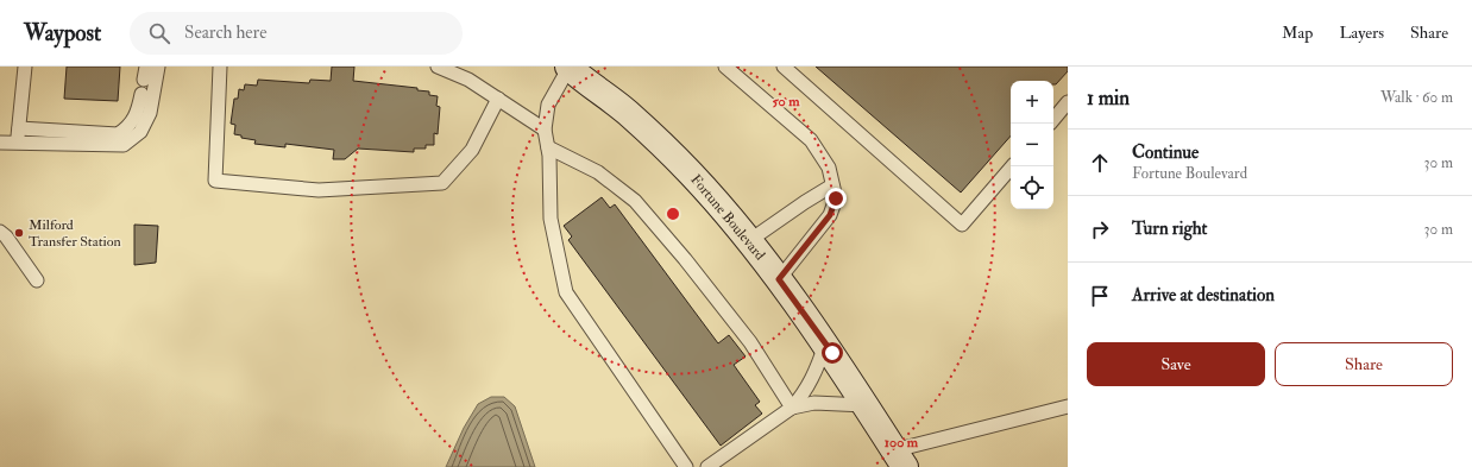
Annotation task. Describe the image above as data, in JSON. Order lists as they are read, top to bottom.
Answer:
{
  "streets": {
    "main road": ["Fortune Boulevard"]
  },
  "places": ["Milford Transfer Station"],
  "page": {
    "header": "Waypost",
    "search": "Search here",
    "nav": ["Map", "Layers", "Share"],
    "heading": ["1 min", "Walk · 60 m"],
    "map_buttons": ["+", "−"],
    "list": [
      ["Continue", "Fortune Boulevard", "30 m"],
      ["Turn right", "30 m"],
      "Arrive at destination"
    ],
    "buttons": ["Save", "Share"]
  },
  "rings": ["50 m", "100 m"]
}
